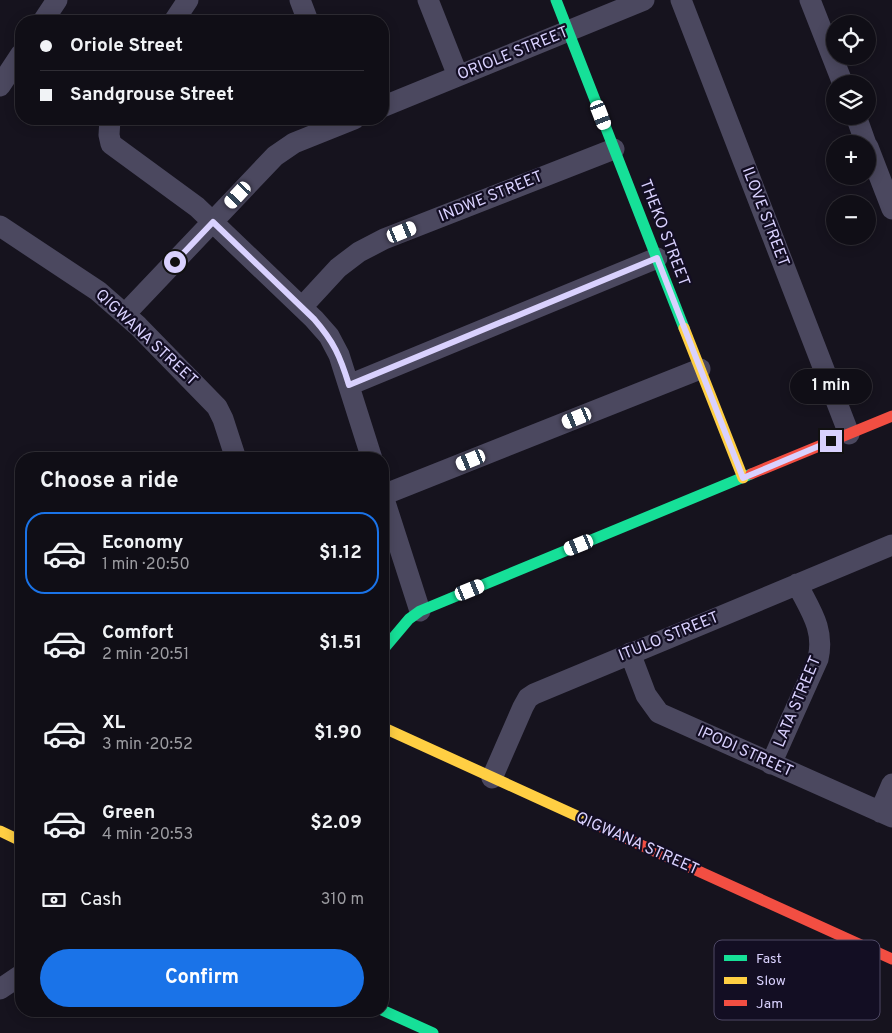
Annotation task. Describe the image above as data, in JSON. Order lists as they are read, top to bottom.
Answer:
{
  "streets": {
    "street": [
      "ORIOLE STREET",
      "INDWE STREET",
      "ILOVE STREET",
      "THEKO STREET",
      "QIGWANA STREET",
      "ITULO STREET",
      "LATA STREET",
      "IPODI STREET"
    ]
  },
  "crossings": [
    ["ORIOLE STREET", "THEKO STREET"],
    ["INDWE STREET", "THEKO STREET"],
    ["QIGWANA STREET", "ITULO STREET"],
    ["ITULO STREET", "LATA STREET"],
    ["ITULO STREET", "IPODI STREET"],
    ["LATA STREET", "IPODI STREET"]
  ],
  "legend": ["Fast", "Slow", "Jam"],
  "page": {
    "map_buttons": ["+", "−"],
    "banner": ["Oriole Street", "Sandgrouse Street"],
    "bubble": "1 min",
    "heading": "Choose a ride",
    "list": [
      {
        "name": "Economy",
        "note": "1 min · 20:50",
        "value": "$1.12"
      },
      {
        "name": "Comfort",
        "note": "2 min · 20:51",
        "value": "$1.51"
      },
      {
        "name": "XL",
        "note": "3 min · 20:52",
        "value": "$1.90"
      },
      {
        "name": "Green",
        "note": "4 min · 20:53",
        "value": "$2.09"
      }
    ],
    "pay": ["Cash", "310 m"],
    "buttons": "Confirm"
  }
}
